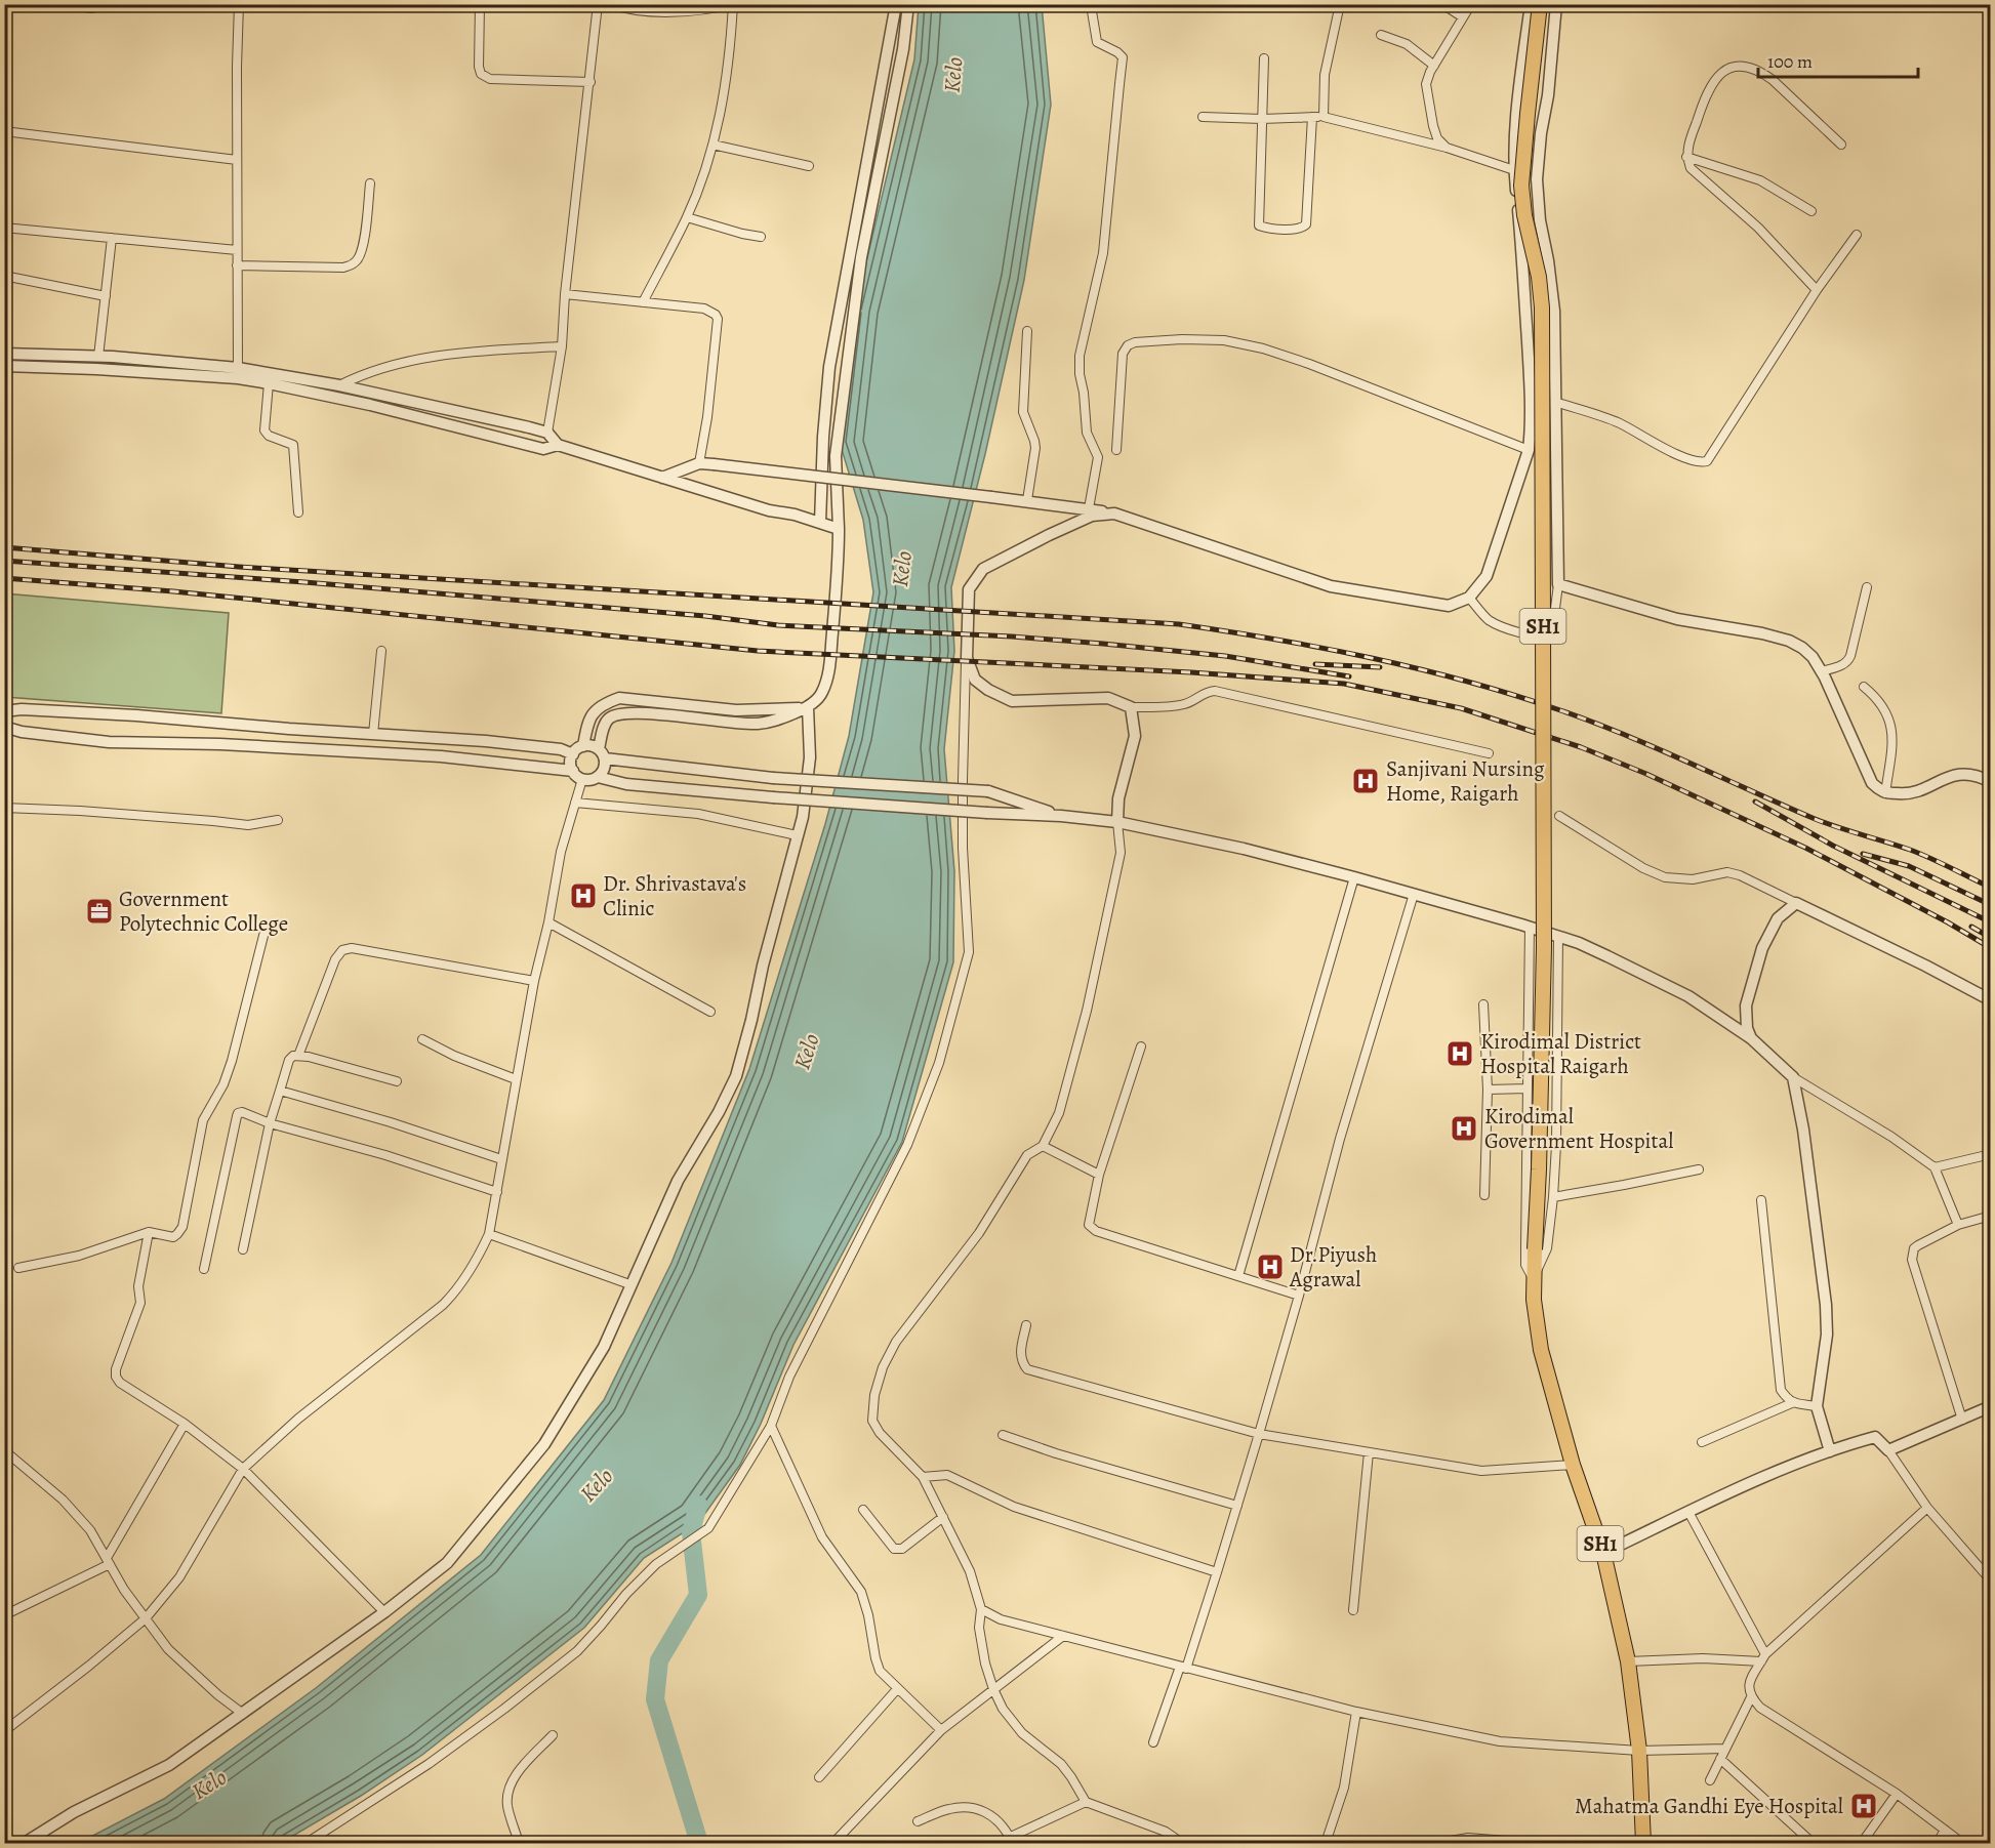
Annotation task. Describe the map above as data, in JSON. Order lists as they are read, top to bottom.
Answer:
{
  "streets": {
    "main road": ["SH1"]
  },
  "water": ["Kelo"],
  "places": {
    "hospital": [
      "Sanjivani Nursing Home, Raigarh",
      "Dr. Shrivastava's Clinic",
      "Kirodimal District Hospital Raigarh",
      "Kirodimal Government Hospital",
      "Dr.Piyush Agrawal",
      "Mahatma Gandhi Eye Hospital"
    ],
    "office": ["Government Polytechnic College"]
  },
  "scale_bar": "100 m"
}
